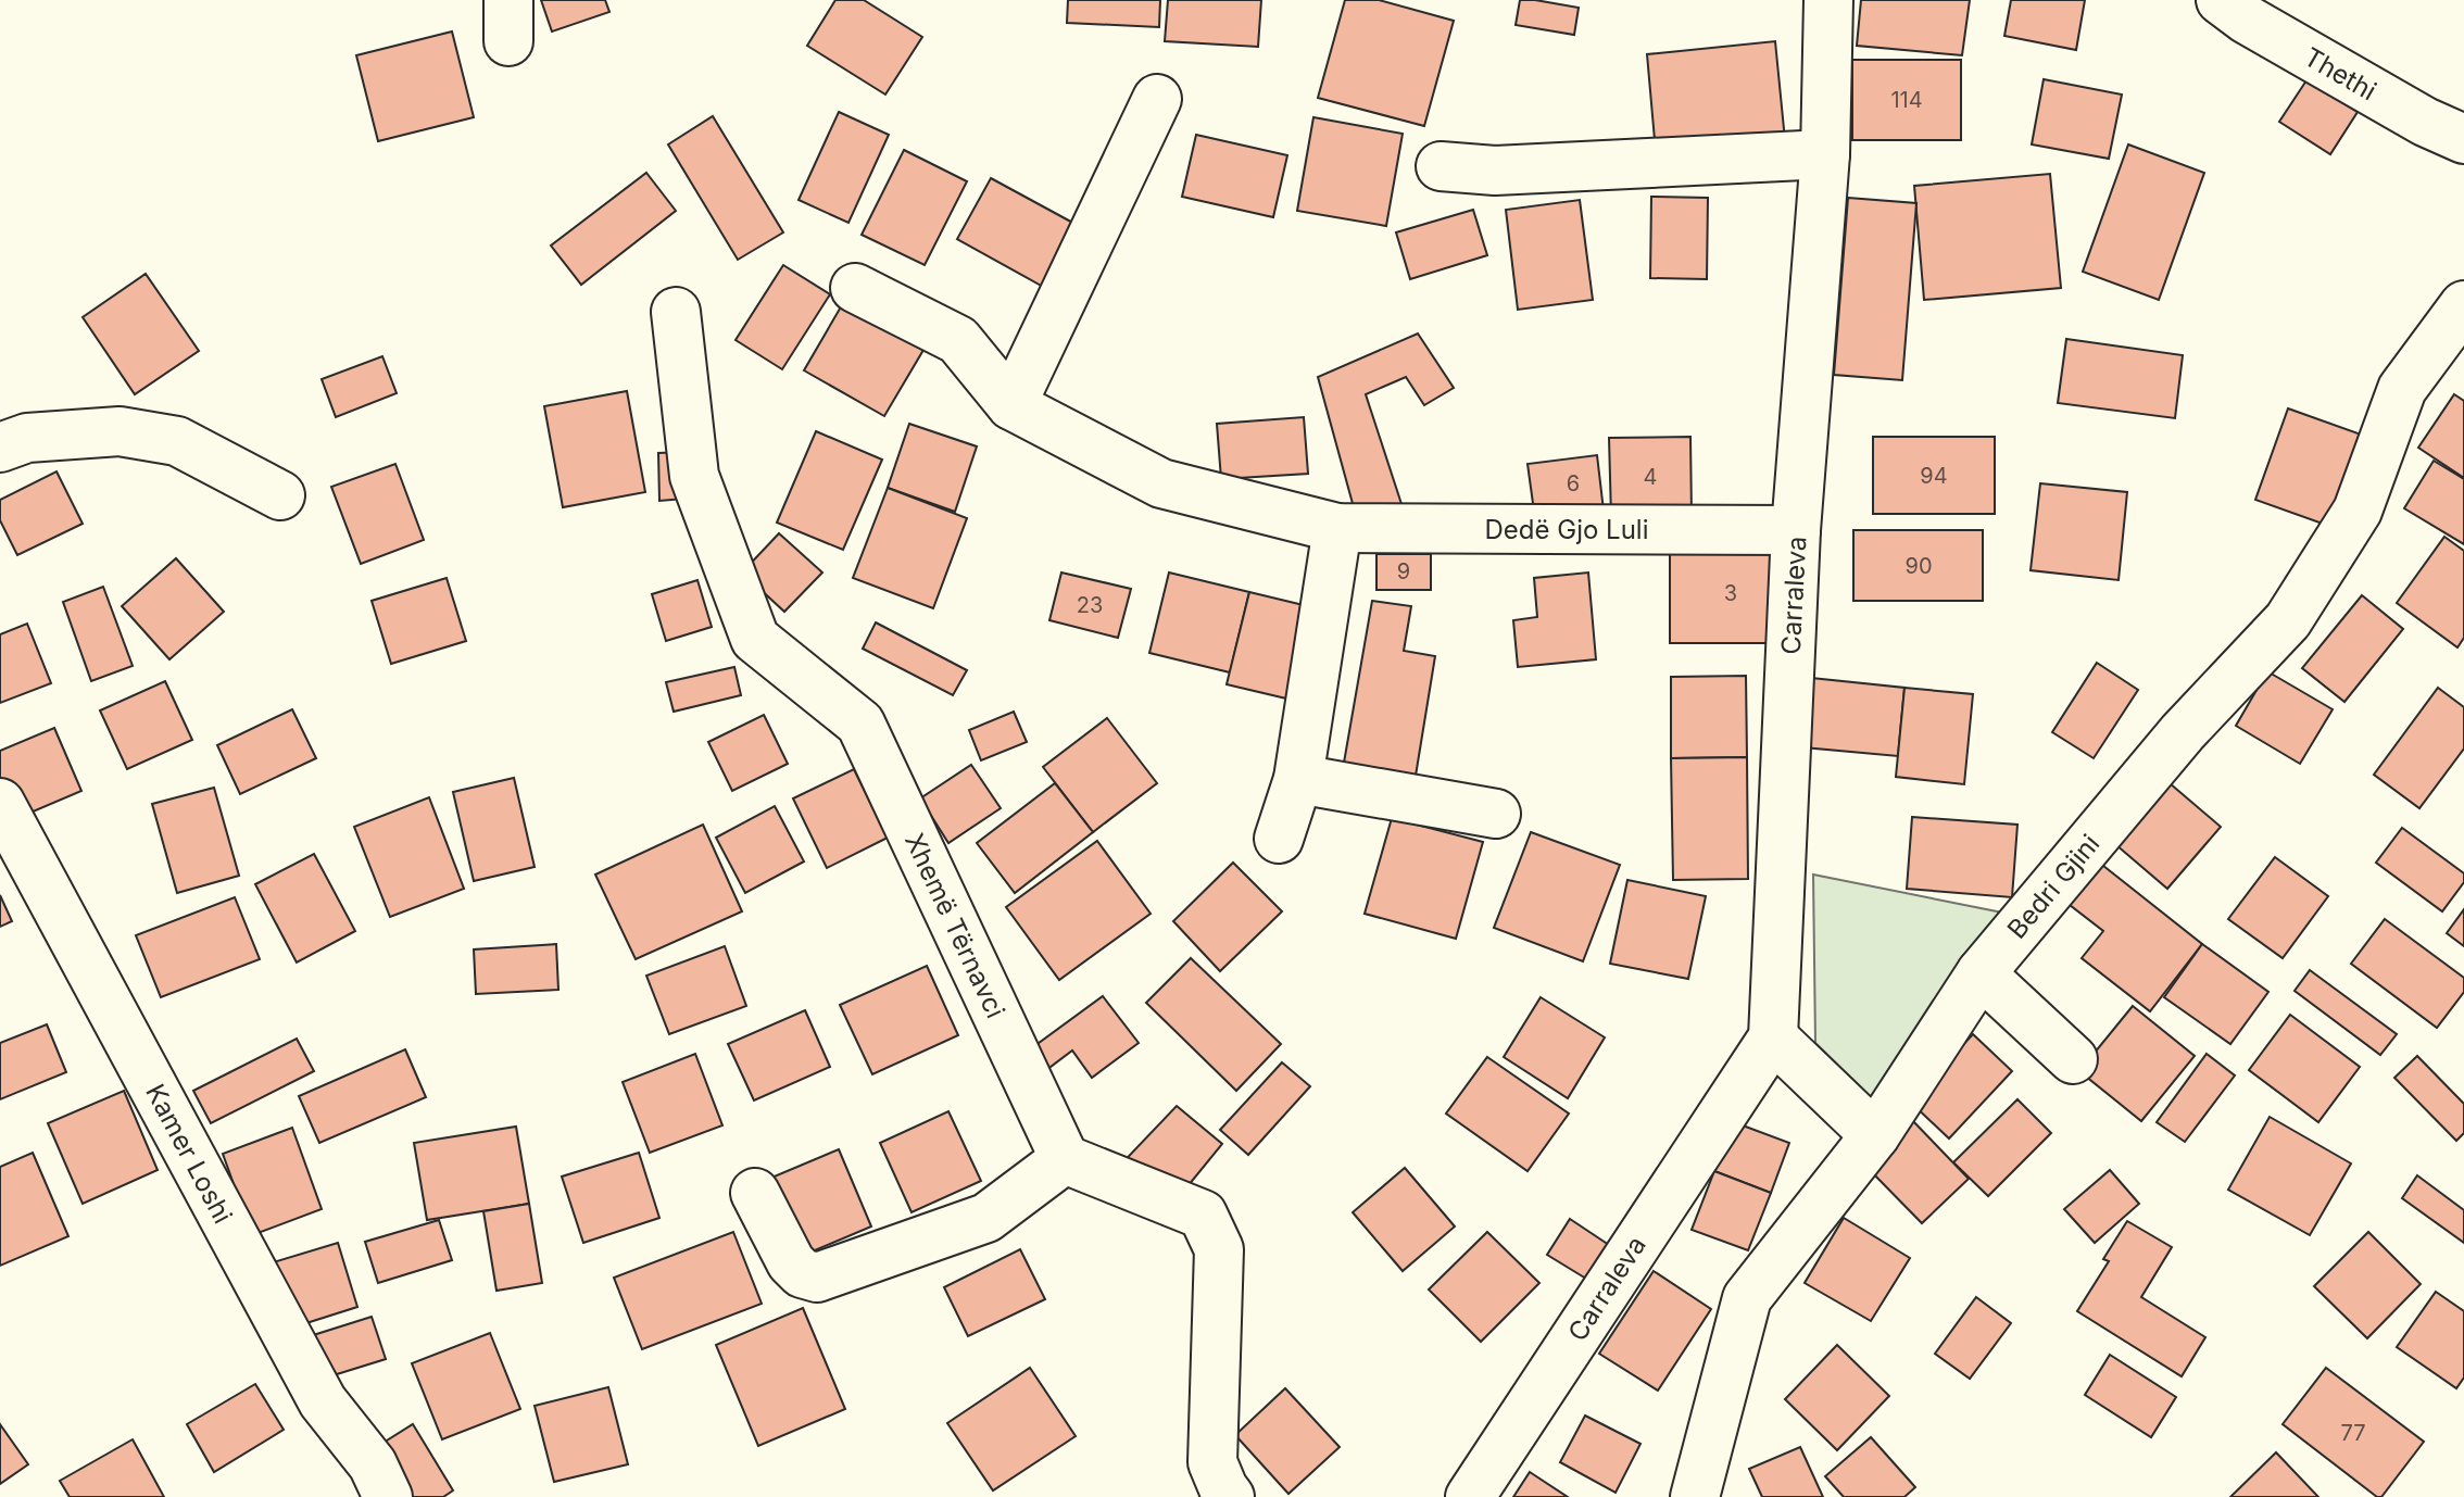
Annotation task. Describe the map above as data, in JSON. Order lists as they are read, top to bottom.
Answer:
{
  "streets": {
    "street": [
      "Thethi",
      "Dedë Gjo Luli",
      "Carraleva",
      "Bedri Gjini",
      "Xhemë Tërnavci",
      "Kamer Loshi"
    ]
  },
  "crossings": [
    ["Dedë Gjo Luli", "Carraleva"]
  ],
  "house_numbers": [
    "114",
    "94",
    "4",
    "6",
    "90",
    "9",
    "3",
    "23",
    "77"
  ]
}
